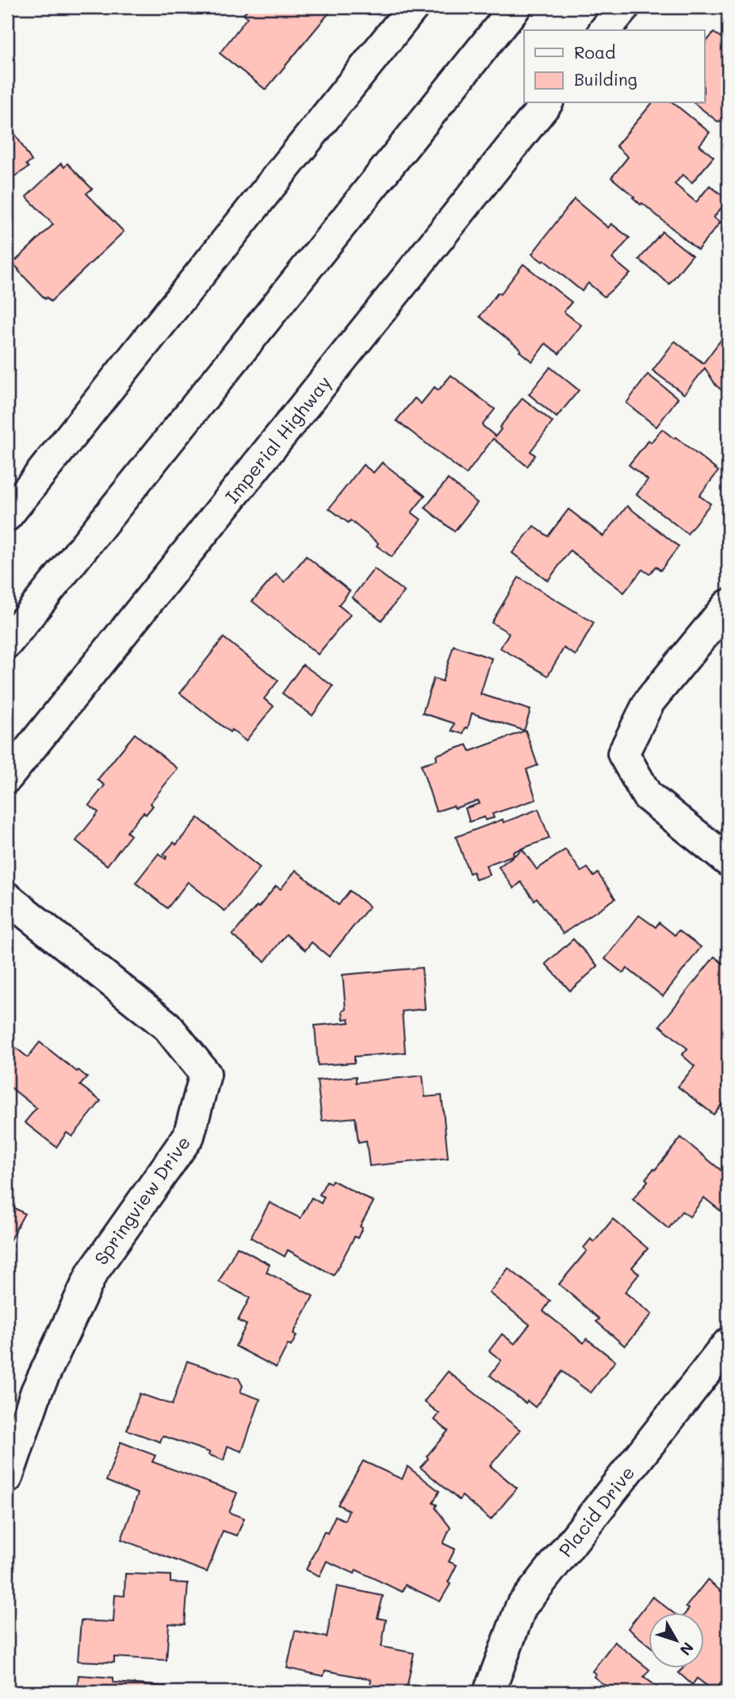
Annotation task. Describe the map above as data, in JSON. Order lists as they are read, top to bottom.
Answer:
{
  "streets": {
    "street": ["Imperial Highway", "Springview Drive", "Placid Drive"]
  },
  "legend": ["Road", "Building"],
  "north": "bottom right"
}
